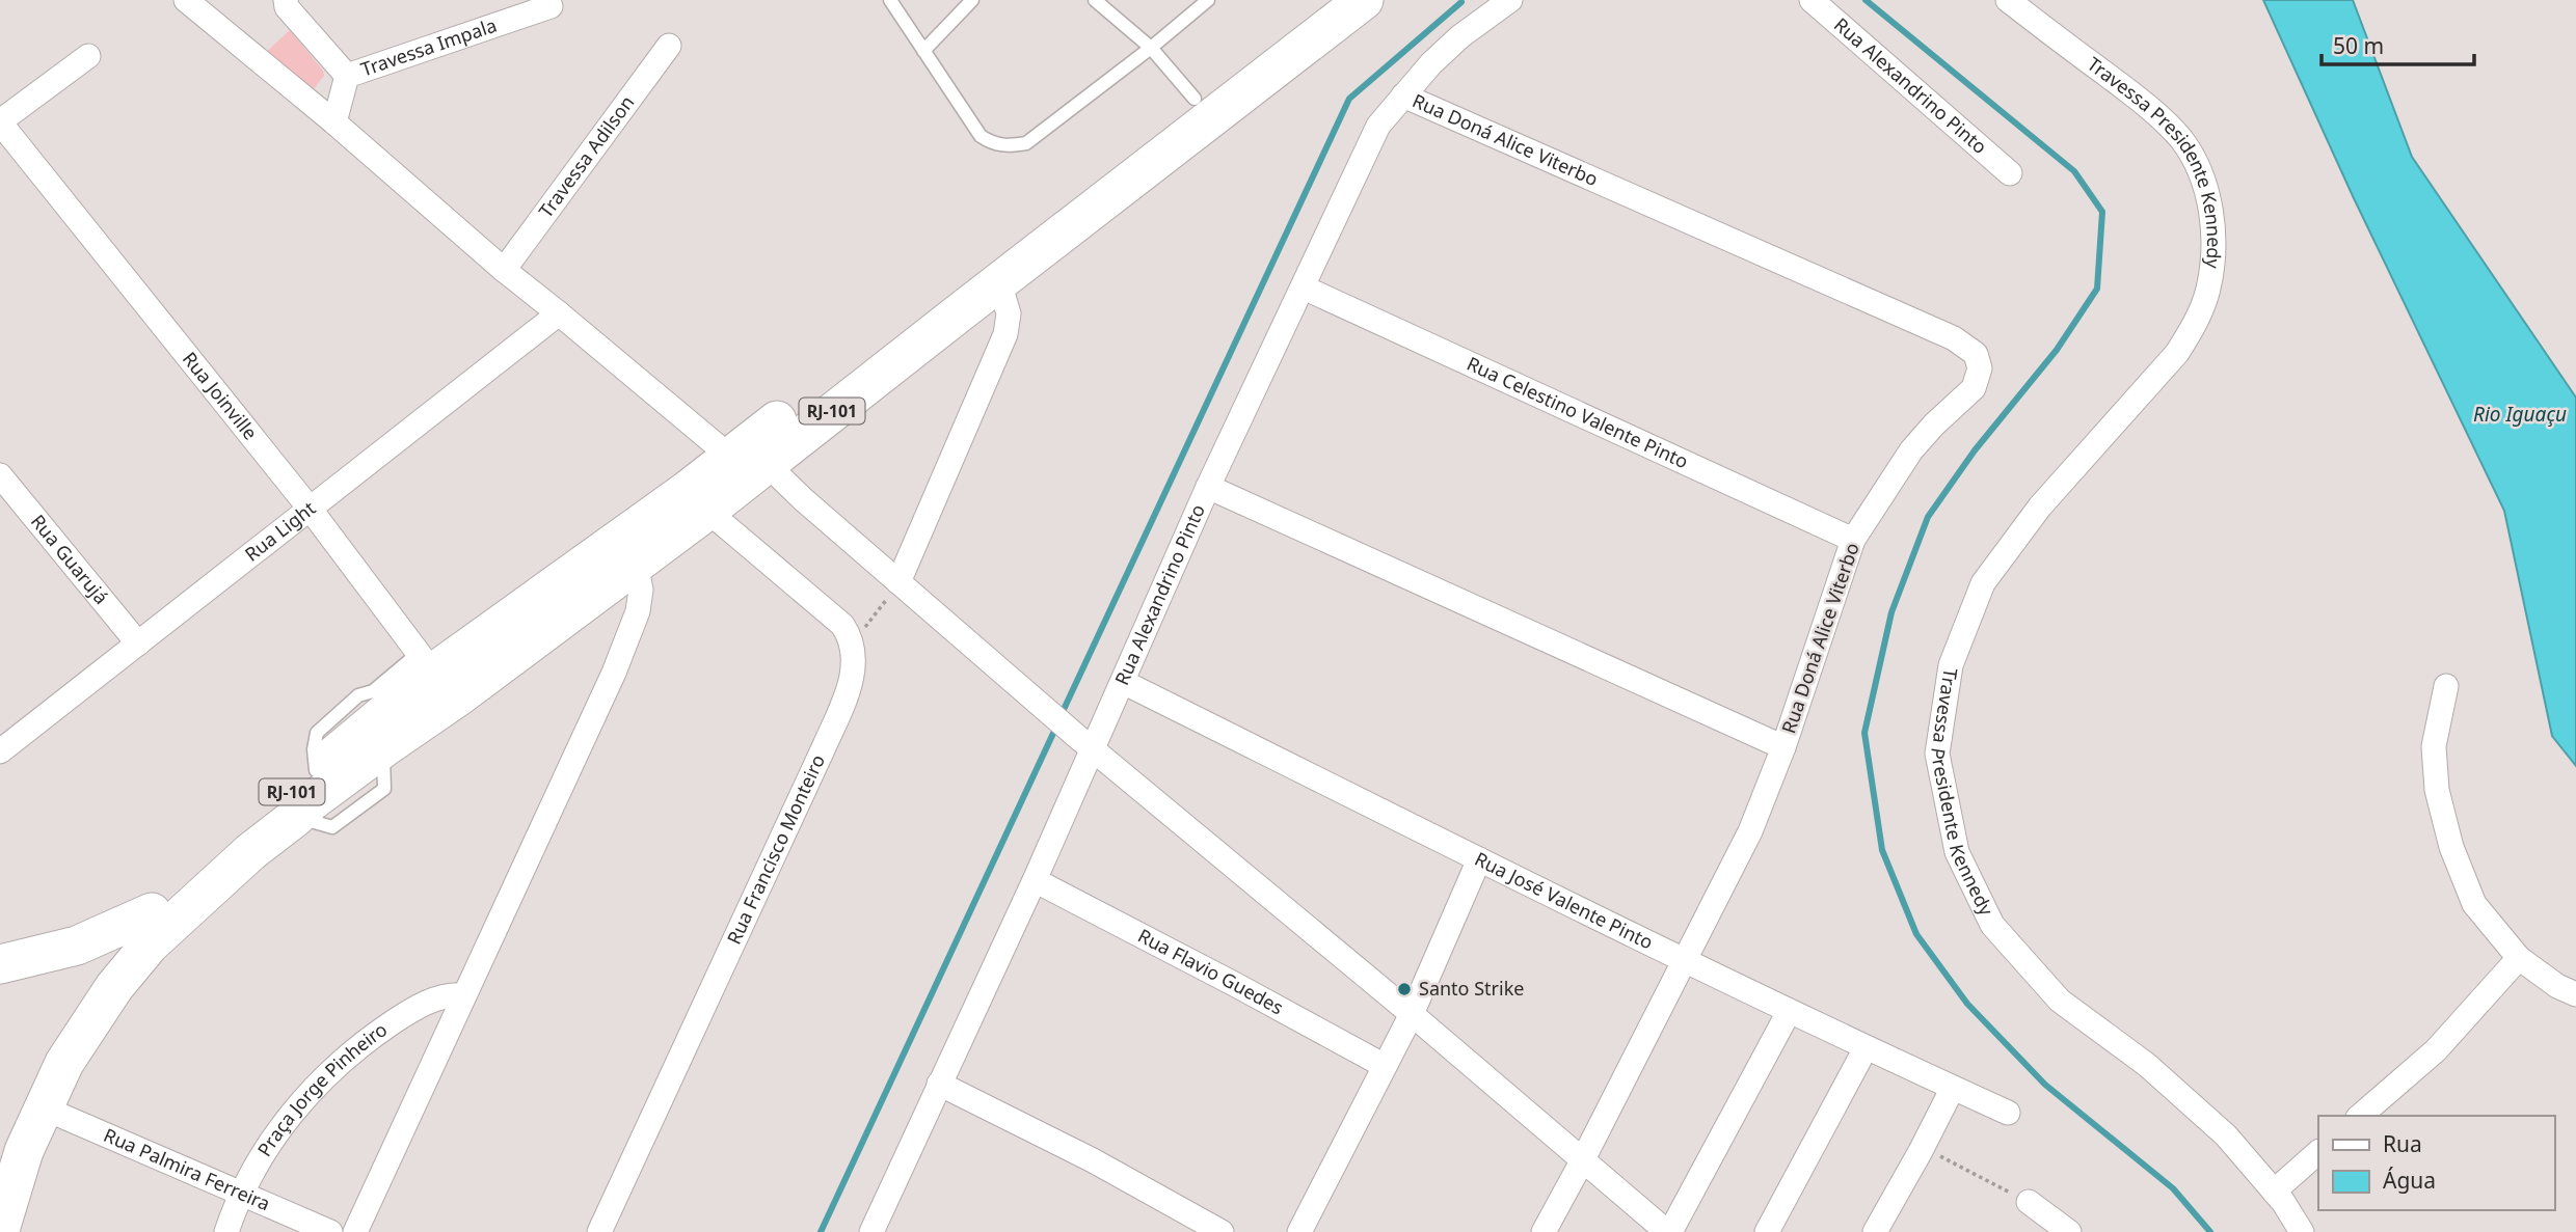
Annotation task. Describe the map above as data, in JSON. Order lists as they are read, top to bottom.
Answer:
{
  "streets": {
    "main road": ["RJ-101"],
    "street": [
      "Travessa Impala",
      "Rua Alexandrino Pinto",
      "Rua Doná Alice Viterbo",
      "Travessa Adilson",
      "Travessa Presidente Kennedy",
      "Rua Joinville",
      "Rua Celestino Valente Pinto",
      "Rua Light",
      "Rua Guarujá",
      "Rua Francisco Monteiro",
      "Rua José Valente Pinto",
      "Rua Flavio Guedes",
      "Praça Jorge Pinheiro",
      "Rua Palmira Ferreira"
    ]
  },
  "crossings": [
    ["Rua Alexandrino Pinto", "Rua Doná Alice Viterbo"],
    ["Rua Alexandrino Pinto", "Rua Celestino Valente Pinto"],
    ["Rua Alexandrino Pinto", "Rua José Valente Pinto"],
    ["Rua Alexandrino Pinto", "Rua Flavio Guedes"],
    ["Rua Doná Alice Viterbo", "Rua Celestino Valente Pinto"],
    ["Rua Doná Alice Viterbo", "Rua José Valente Pinto"],
    ["Rua Joinville", "RJ-101"],
    ["Rua Joinville", "Rua Light"],
    ["RJ-101", "Rua Palmira Ferreira"],
    ["Rua Light", "Rua Guarujá"],
    ["Praça Jorge Pinheiro", "Rua Palmira Ferreira"]
  ],
  "water": ["Rio Iguaçu"],
  "places": ["Santo Strike"],
  "legend": ["Rua", "Água"],
  "scale_bar": "50 m"
}
